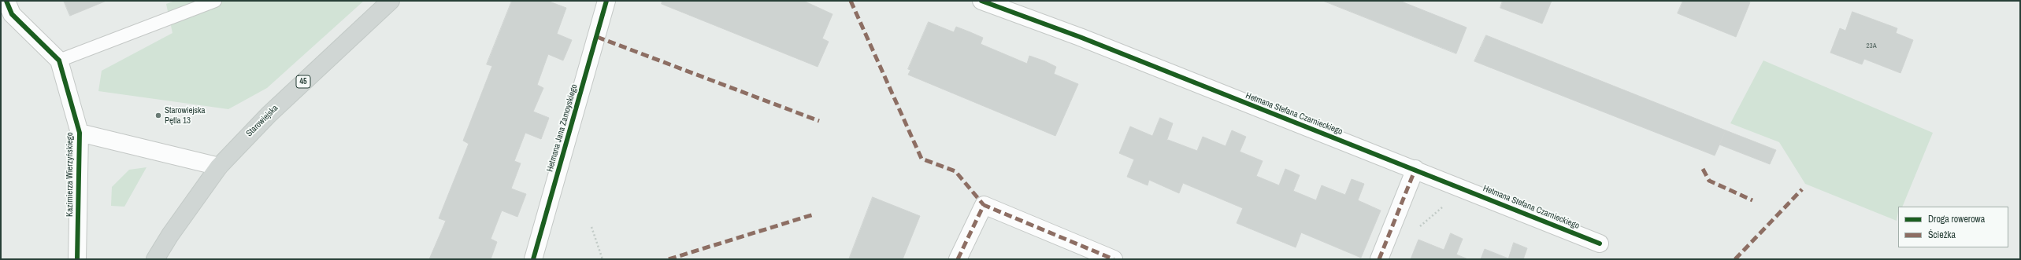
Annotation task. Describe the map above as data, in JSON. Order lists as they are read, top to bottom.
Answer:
{
  "streets": {
    "main road": ["45", "Starowiejska"],
    "street": ["Hetmana Stefana Czarnieckiego", "Hetmana Jana Zamoyskiego", "Kazimierza Wierzyńskiego"]
  },
  "crossings": [
    ["Starowiejska", "Kazimierza Wierzyńskiego"]
  ],
  "places": ["Starowiejska Pętla 13"],
  "house_numbers": ["23A"],
  "legend": ["Droga rowerowa", "Ścieżka"]
}
